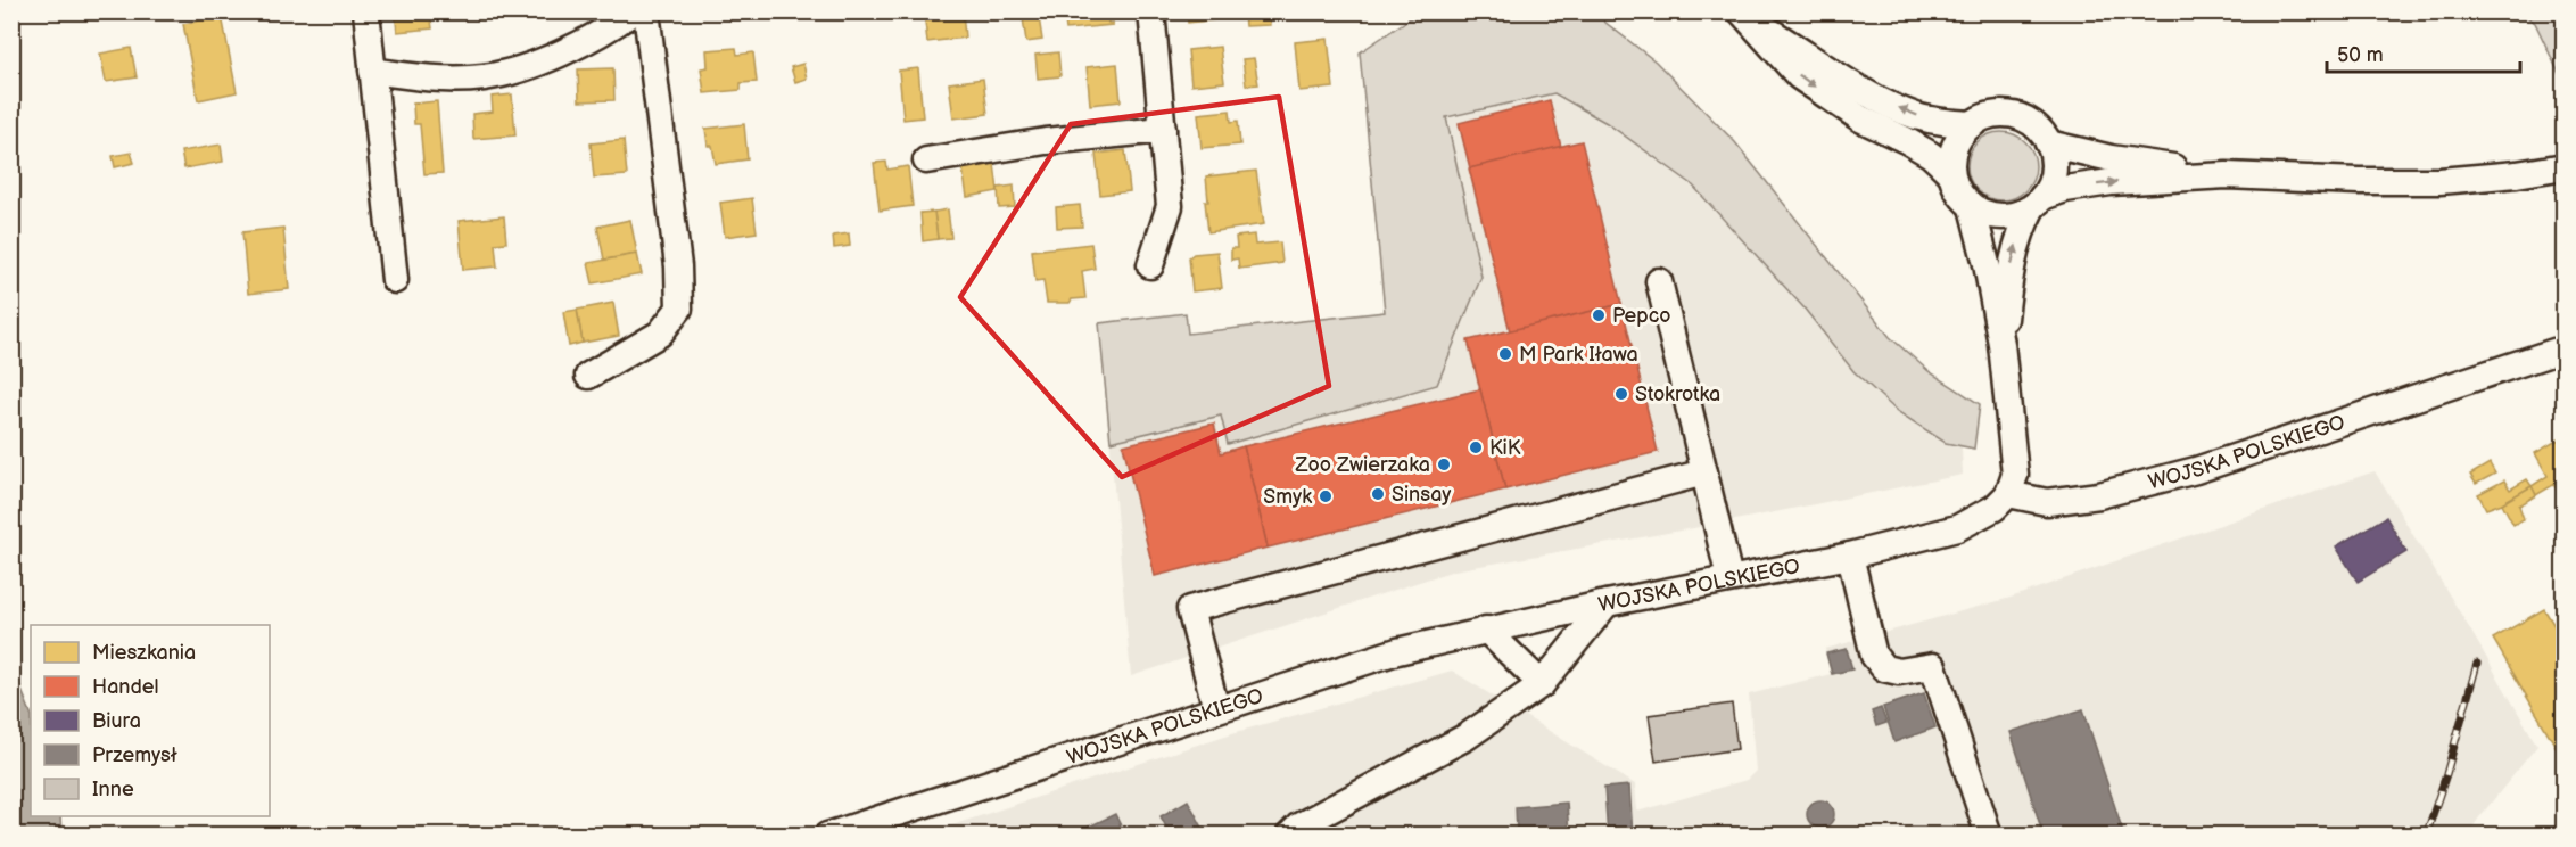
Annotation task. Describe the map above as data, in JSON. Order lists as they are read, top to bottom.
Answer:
{
  "streets": {
    "street": ["WOJSKA POLSKIEGO"]
  },
  "places": [
    "Pepco",
    "M Park Iława",
    "Stokrotka",
    "KiK",
    "Zoo Zwierzaka",
    "Sinsay",
    "Smyk"
  ],
  "legend": [
    "Mieszkania",
    "Handel",
    "Biura",
    "Przemysł",
    "Inne"
  ],
  "scale_bar": "50 m"
}
